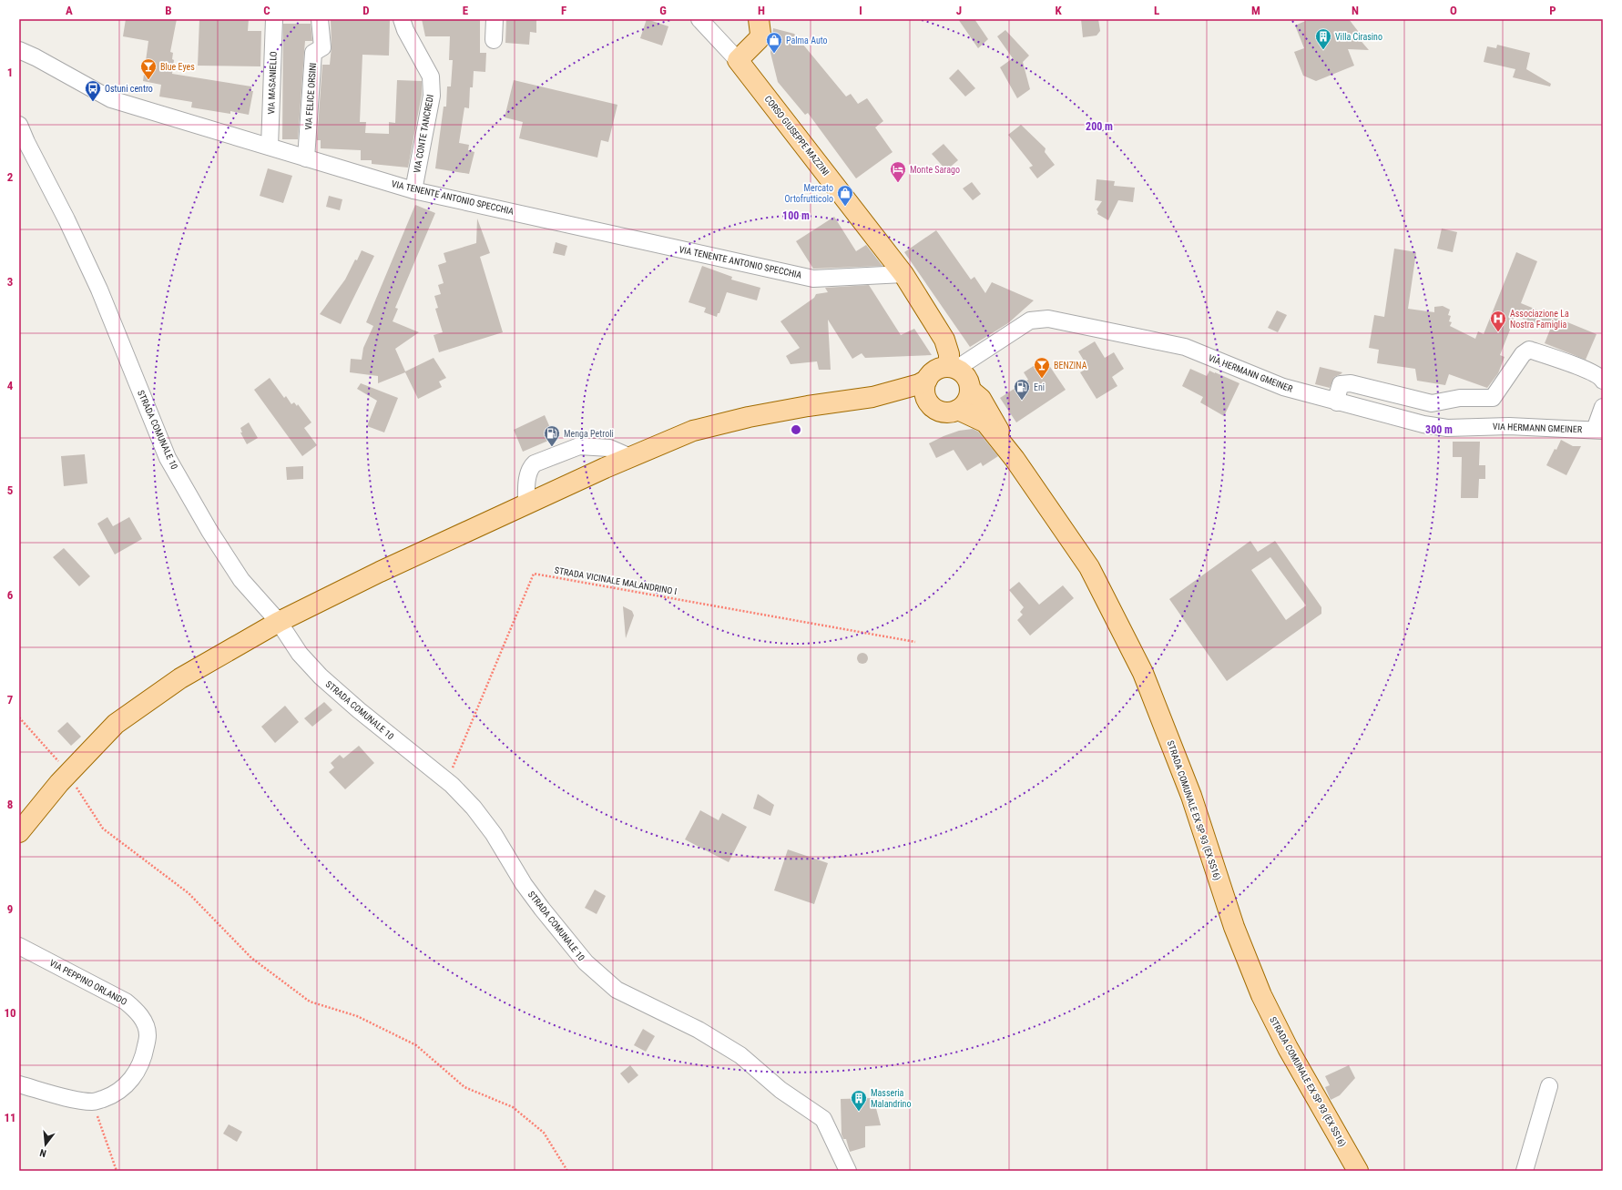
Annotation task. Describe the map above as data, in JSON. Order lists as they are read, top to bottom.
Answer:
{
  "streets": {
    "main road": ["CORSO GIUSEPPE MAZZINI", "STRADA COMUNALE EX SP 93 (EX SS16)"],
    "street": [
      "VIA MASANIELLO",
      "VIA FELICE ORSINI",
      "VIA CONTE TANCREDI",
      "VIA TENENTE ANTONIO SPECCHIA",
      "VIA HERMANN GMEINER",
      "STRADA COMUNALE 10",
      "VIA PEPPINO ORLANDO"
    ],
    "path": ["STRADA VICINALE MALANDRINO I"]
  },
  "crossings": [
    ["VIA MASANIELLO", "VIA TENENTE ANTONIO SPECCHIA"],
    ["VIA FELICE ORSINI", "VIA TENENTE ANTONIO SPECCHIA"],
    ["VIA CONTE TANCREDI", "VIA TENENTE ANTONIO SPECCHIA"],
    ["CORSO GIUSEPPE MAZZINI", "VIA TENENTE ANTONIO SPECCHIA"],
    ["CORSO GIUSEPPE MAZZINI", "VIA HERMANN GMEINER"],
    ["CORSO GIUSEPPE MAZZINI", "STRADA COMUNALE EX SP 93 (EX SS16)"],
    ["VIA HERMANN GMEINER", "STRADA COMUNALE EX SP 93 (EX SS16)"],
    ["STRADA COMUNALE 10", "STRADA VICINALE MALANDRINO I"]
  ],
  "places": {
    "building": ["Villa Cirasino", "Masseria Malandrino"],
    "shop": ["Palma Auto", "Mercato Ortofrutticolo"],
    "bar": ["Blue Eyes", "BENZINA"],
    "bus stop": ["Ostuni centro"],
    "hotel": ["Monte Sarago"],
    "hospital": ["Associazione La Nostra Famiglia"],
    "fuel station": ["Eni", "Menga Petroli"]
  },
  "north": "bottom",
  "grid": {
    "columns": [
      "A",
      "B",
      "C",
      "D",
      "E",
      "F",
      "G",
      "H",
      "I",
      "J",
      "K",
      "L",
      "M",
      "N",
      "O",
      "P"
    ],
    "rows": [
      "1",
      "2",
      "3",
      "4",
      "5",
      "6",
      "7",
      "8",
      "9",
      "10",
      "11"
    ]
  },
  "rings": ["200 m", "100 m", "300 m"]
}
